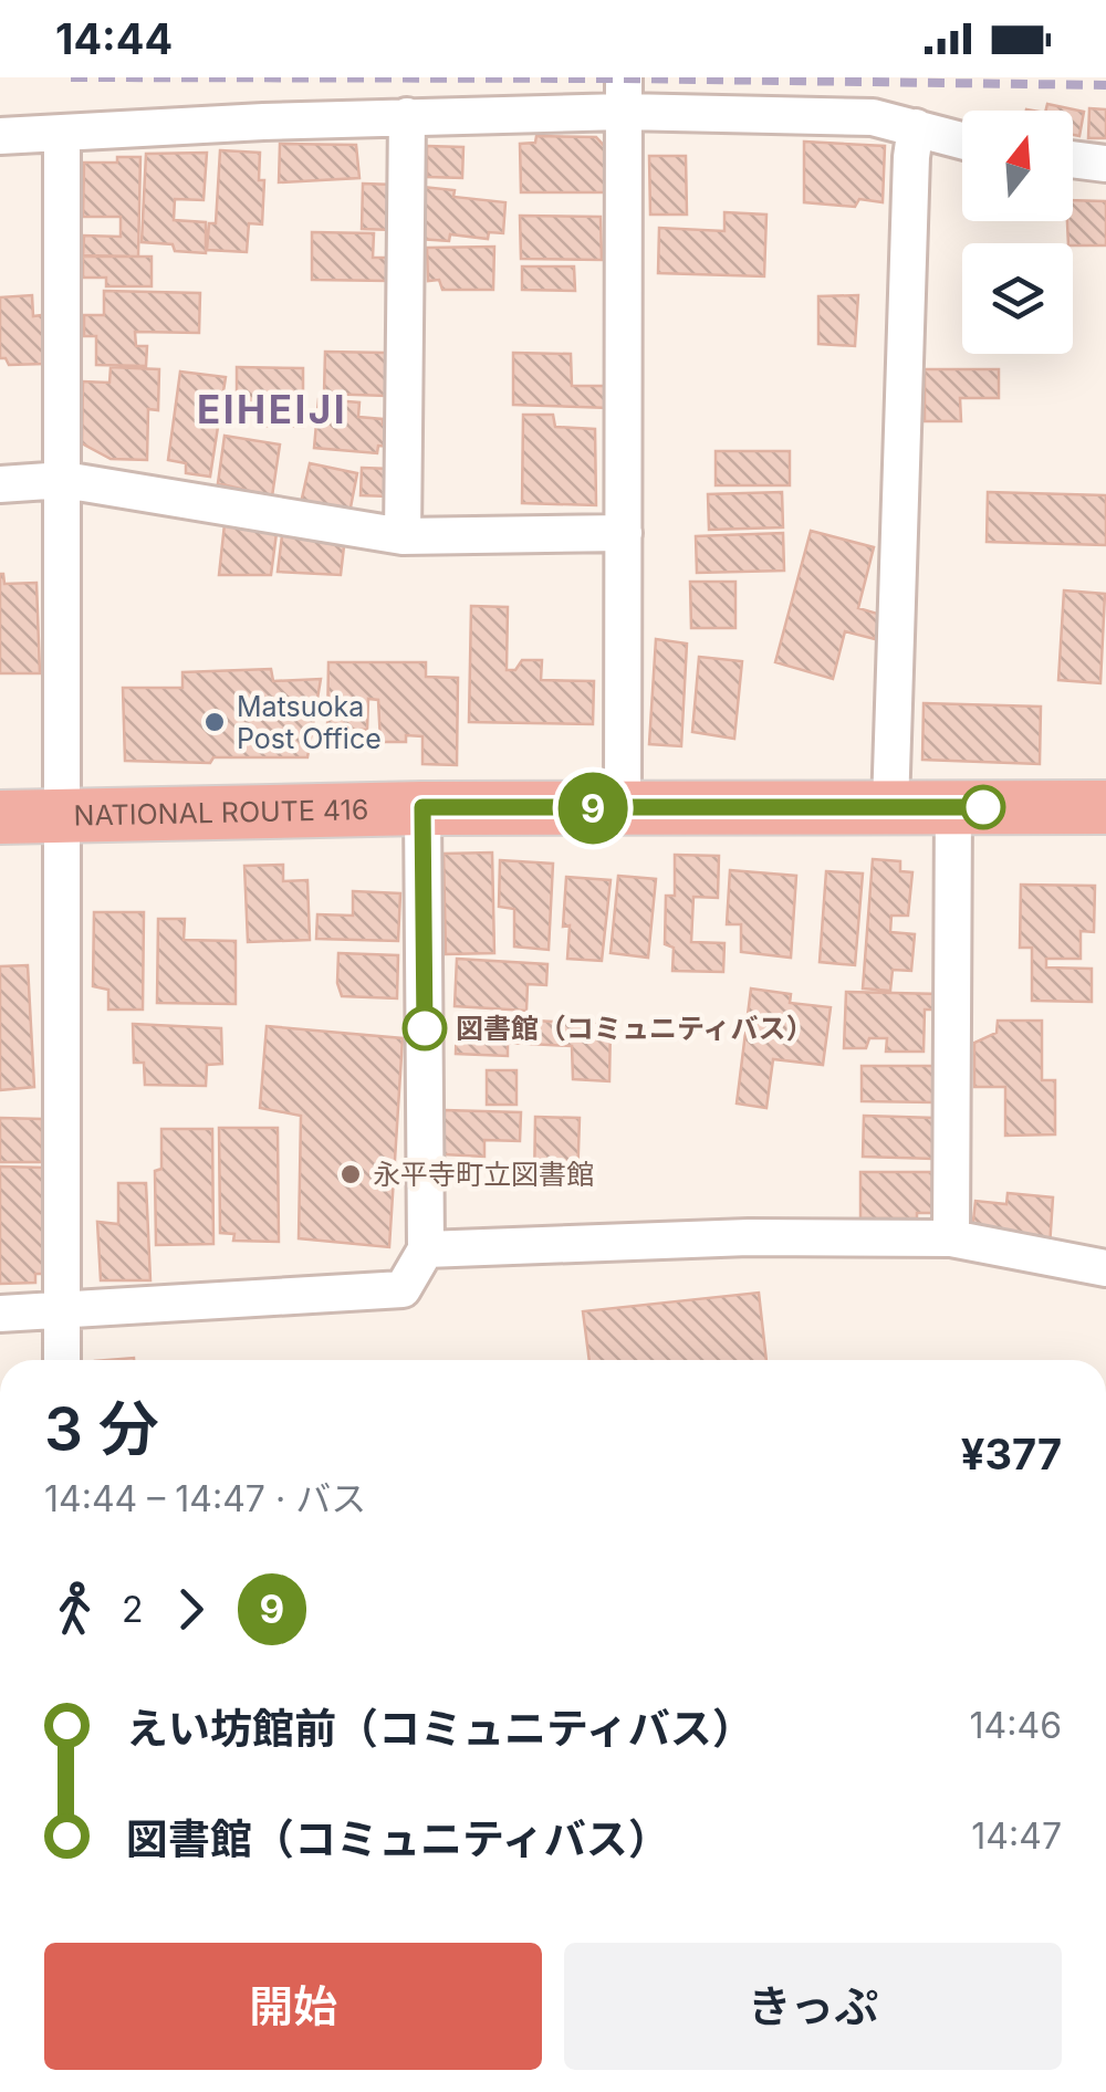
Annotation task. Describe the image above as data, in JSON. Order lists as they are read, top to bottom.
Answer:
{
  "streets": {
    "highway": ["NATIONAL ROUTE 416"]
  },
  "districts": ["EIHEIJI"],
  "places": ["Matsuoka Post Office", "図書館（コミュニティバス）", "永平寺町立図書館"],
  "lines": ["bus line 9"],
  "north": "top",
  "page": {
    "status": "14:44",
    "on_map": "9",
    "heading": ["3 分", "14:44 – 14:47 · バス", "¥377"],
    "legs": ["2", "9"],
    "list": [
      {
        "name": "えい坊館前（コミュニティバス）",
        "value": "14:46"
      },
      {
        "name": "図書館（コミュニティバス）",
        "value": "14:47"
      }
    ],
    "buttons": ["開始", "きっぷ"]
  }
}
